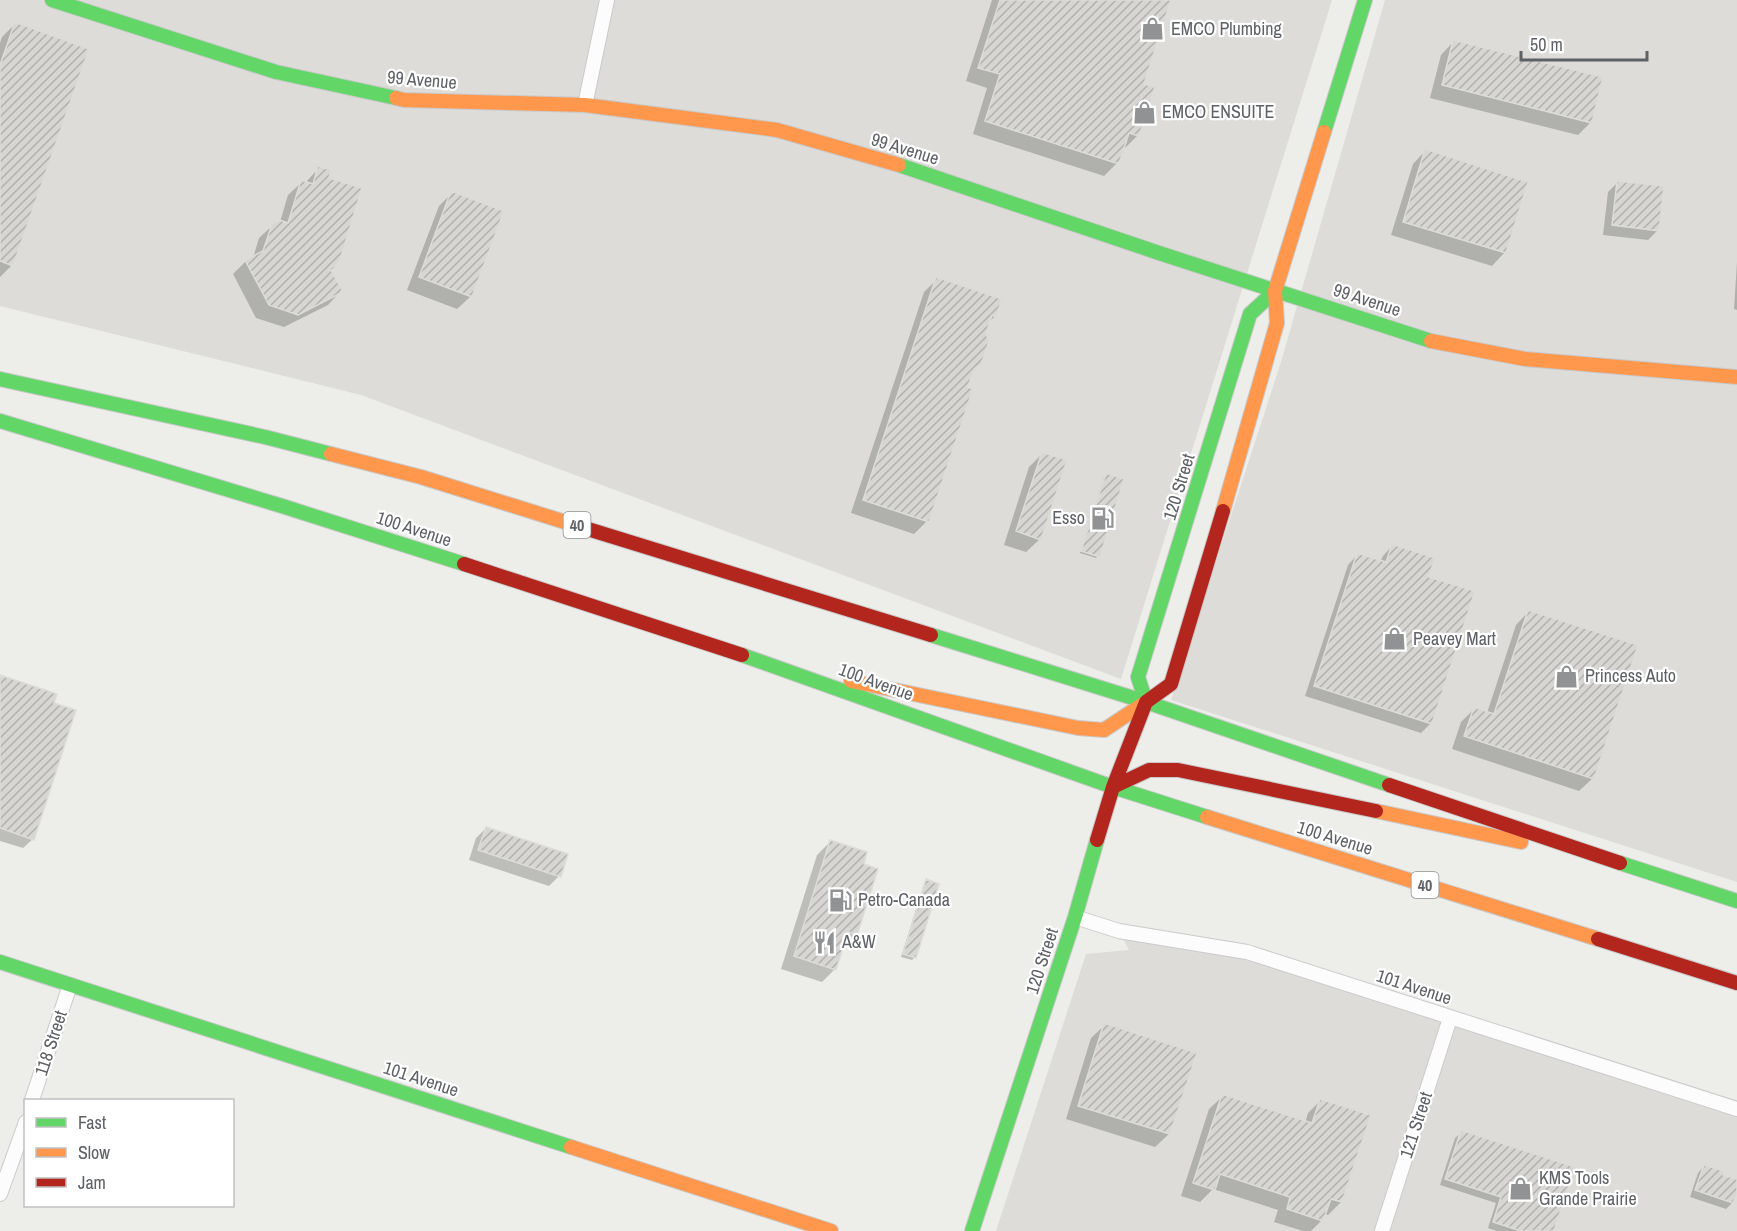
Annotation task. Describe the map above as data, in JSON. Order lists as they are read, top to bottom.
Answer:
{
  "streets": {
    "main road": [
      "99 Avenue",
      "120 Street",
      "40",
      "100 Avenue",
      "101 Avenue"
    ],
    "street": ["118 Street", "121 Street"]
  },
  "crossings": [
    ["99 Avenue", "120 Street"],
    ["120 Street", "40"],
    ["120 Street", "100 Avenue"],
    ["120 Street", "101 Avenue"],
    ["101 Avenue", "118 Street"],
    ["101 Avenue", "121 Street"]
  ],
  "places": {
    "shop": [
      "EMCO Plumbing",
      "EMCO ENSUITE",
      "Peavey Mart",
      "Princess Auto",
      "KMS Tools Grande Prairie"
    ],
    "fuel station": ["Esso", "Petro-Canada"],
    "restaurant": ["A&W"]
  },
  "legend": ["Fast", "Slow", "Jam"],
  "scale_bar": "50 m"
}
